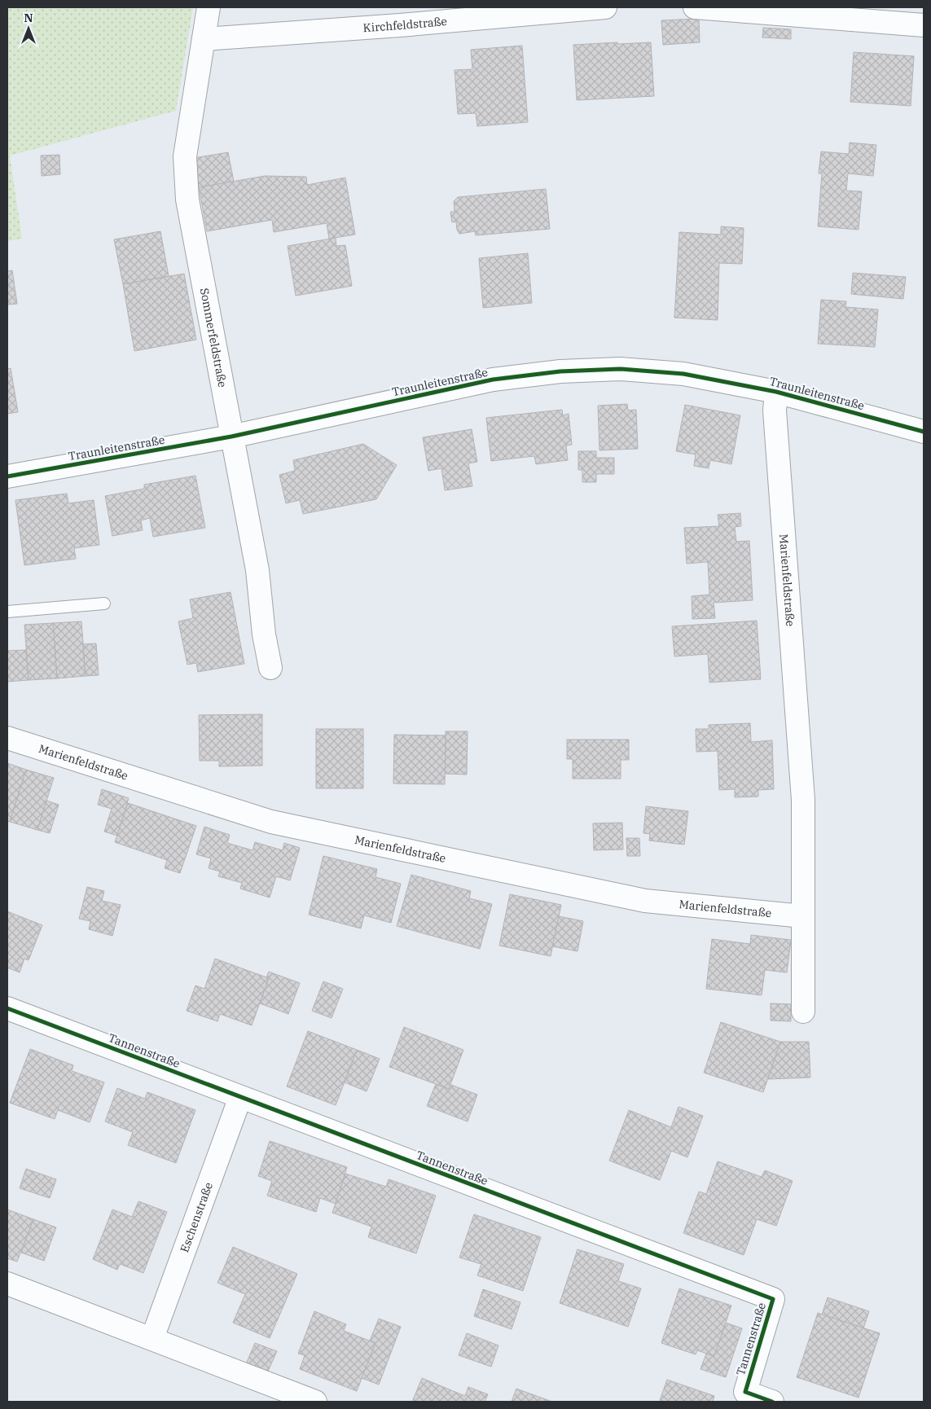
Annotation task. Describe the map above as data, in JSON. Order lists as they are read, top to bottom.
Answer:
{
  "streets": {
    "street": [
      "Kirchfeldstraße",
      "Sommerfeldstraße",
      "Traunleitenstraße",
      "Marienfeldstraße",
      "Tannenstraße",
      "Eschenstraße"
    ]
  },
  "crossings": [
    ["Kirchfeldstraße", "Sommerfeldstraße"],
    ["Sommerfeldstraße", "Traunleitenstraße"],
    ["Traunleitenstraße", "Marienfeldstraße"],
    ["Tannenstraße", "Eschenstraße"]
  ],
  "north": "top"
}
